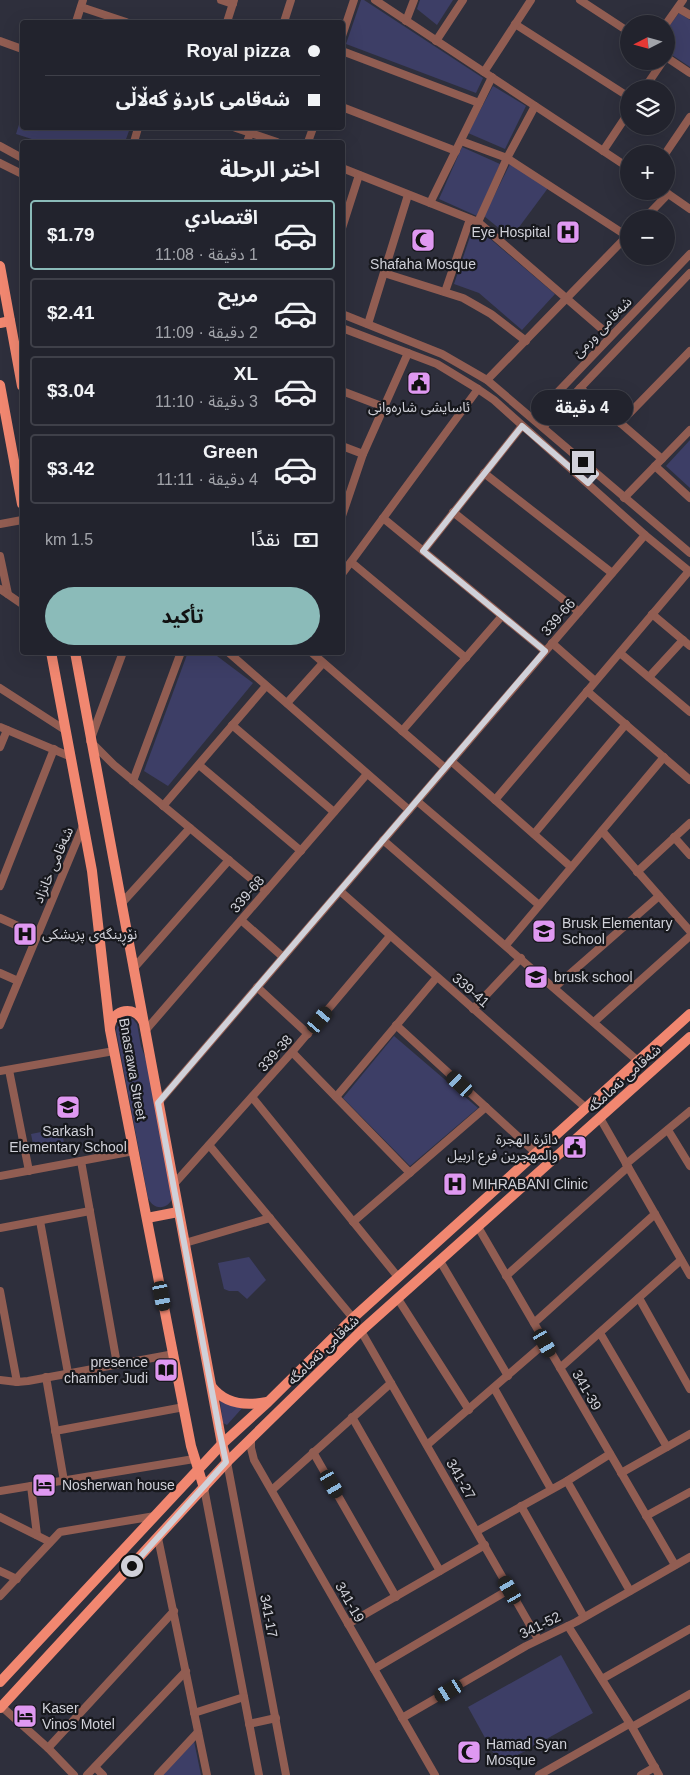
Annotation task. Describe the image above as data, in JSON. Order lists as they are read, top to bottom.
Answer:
{
  "streets": {
    "main road": ["Bnasrawa Street", "شەقامی نەمامگە"],
    "street": [
      "شەقامی ورمێ",
      "339-66",
      "شەقامی خانزاد",
      "339-68",
      "339-41",
      "339-38",
      "341-39",
      "341-27",
      "341-19",
      "341-17",
      "341-52"
    ]
  },
  "crossings": [
    ["339-66", "339-41"],
    ["339-66", "Bnasrawa Street"],
    ["شەقامی خانزاد", "Bnasrawa Street"],
    ["339-68", "Bnasrawa Street"],
    ["339-41", "339-38"],
    ["339-41", "شەقامی نەمامگە"],
    ["339-38", "Bnasrawa Street"],
    ["Bnasrawa Street", "شەقامی نەمامگە"],
    ["Bnasrawa Street", "341-17"],
    ["شەقامی نەمامگە", "341-39"],
    ["شەقامی نەمامگە", "341-27"],
    ["شەقامی نەمامگە", "341-19"],
    ["شەقامی نەمامگە", "341-17"],
    ["341-39", "341-52"],
    ["341-27", "341-52"],
    ["341-19", "341-52"]
  ],
  "places": {
    "hospital": ["Eye Hospital", "نۆڕینگەی پزیشکی", "MIHRABANI Clinic"],
    "mosque": ["Shafaha Mosque", "Hamad Syan Mosque"],
    "public building": ["ئاسایشی شارەوانی", "دائرة الهجرة والمهجرين فرع اربيل"],
    "school or university": ["Brusk Elementary School", "brusk school", "Sarkash Elementary School"],
    "library": ["presence chamber Judi"],
    "hotel": ["Nosherwan house", "Kaser Vinos Motel"]
  },
  "north": "left",
  "page": {
    "map_buttons": ["+", "−"],
    "banner": ["Royal pizza", "شەقامی کاردۆ گەڵاڵی"],
    "heading": "اختر الرحلة",
    "list": [
      {
        "name": "اقتصادي",
        "note": "1 دقيقة · 11:08",
        "value": "$1.79"
      },
      {
        "name": "مريح",
        "note": "2 دقيقة · 11:09",
        "value": "$2.41"
      },
      {
        "name": "XL",
        "note": "3 دقيقة · 11:10",
        "value": "$3.04"
      },
      {
        "name": "Green",
        "note": "4 دقيقة · 11:11",
        "value": "$3.42"
      }
    ],
    "bubble": "4 دقيقة",
    "pay": ["نقدًا", "1.5 km"],
    "buttons": "تأكيد"
  }
}
